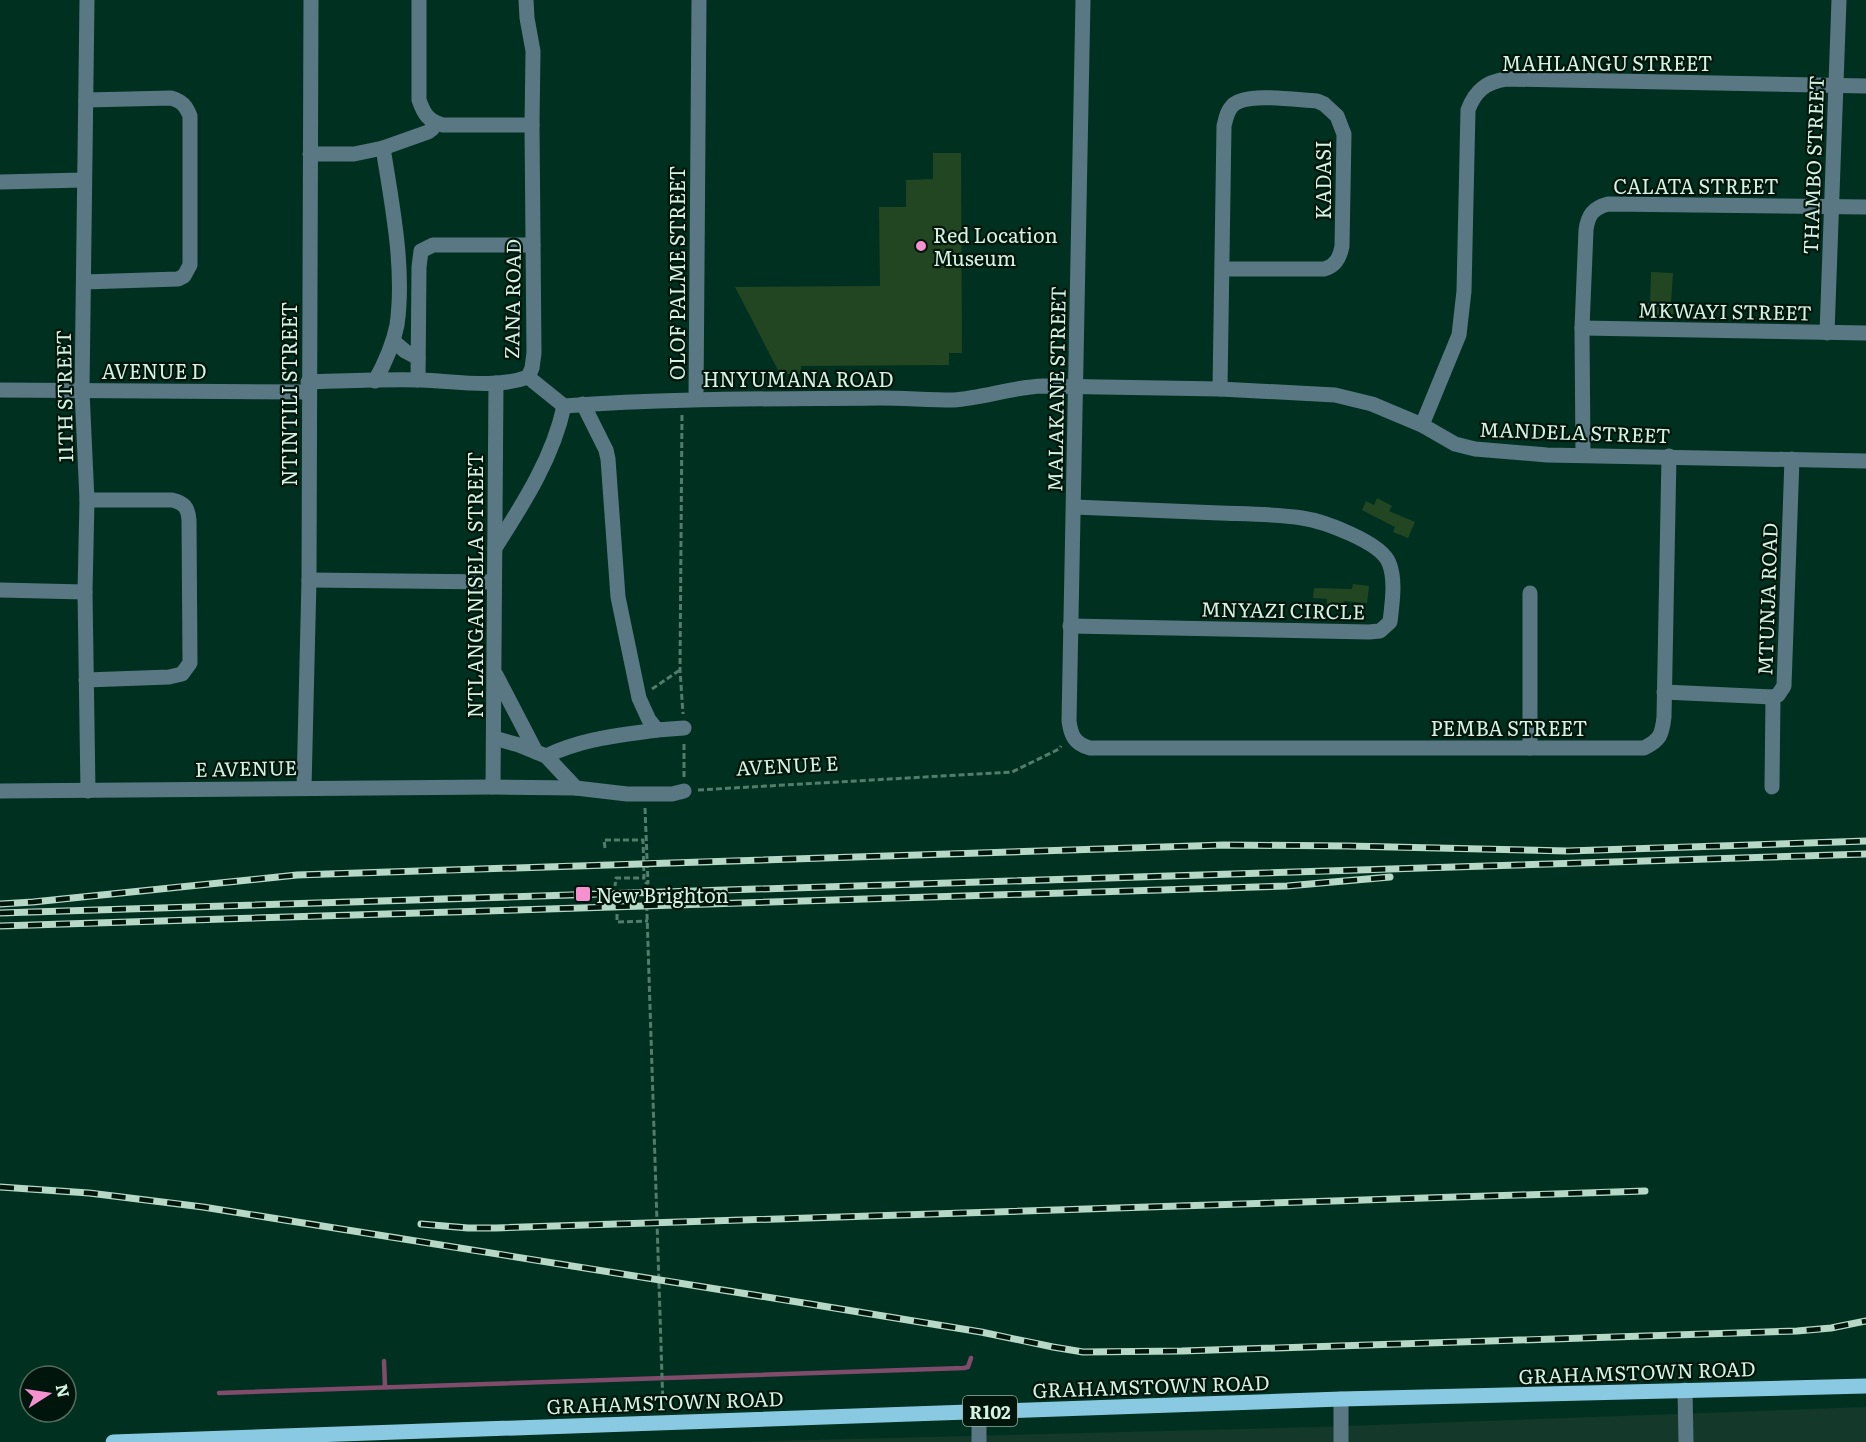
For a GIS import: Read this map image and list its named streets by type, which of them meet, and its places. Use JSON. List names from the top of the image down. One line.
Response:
{"streets":{"main road":["GRAHAMSTOWN ROAD","R102"],"street":["MAHLANGU STREET","THAMBO STREET","KADASI","CALATA STREET","OLOF PALME STREET","ZANA ROAD","MKWAYI STREET","AVENUE D","HNYUMANA ROAD","MALAKANE STREET","NTINTILI STREET","11TH STREET","MANDELA STREET","NTLANGANISELA STREET","MTUNJA ROAD","MNYAZI CIRCLE","PEMBA STREET","E AVENUE"],"path":["AVENUE E"]},"crossings":[["MAHLANGU STREET","THAMBO STREET"],["MAHLANGU STREET","MANDELA STREET"],["THAMBO STREET","CALATA STREET"],["THAMBO STREET","MKWAYI STREET"],["KADASI","MANDELA STREET"],["CALATA STREET","MKWAYI STREET"],["CALATA STREET","MANDELA STREET"],["OLOF PALME STREET","HNYUMANA ROAD"],["OLOF PALME STREET","AVENUE E"],["ZANA ROAD","AVENUE D"],["ZANA ROAD","NTINTILI STREET"],["ZANA ROAD","NTLANGANISELA STREET"],["AVENUE D","NTINTILI STREET"],["AVENUE D","11TH STREET"],["HNYUMANA ROAD","MALAKANE STREET"],["HNYUMANA ROAD","MANDELA STREET"],["MALAKANE STREET","MANDELA STREET"],["MALAKANE STREET","MNYAZI CIRCLE"],["MALAKANE STREET","PEMBA STREET"],["MALAKANE STREET","AVENUE E"],["NTINTILI STREET","E AVENUE"],["11TH STREET","E AVENUE"],["MANDELA STREET","MTUNJA ROAD"],["MANDELA STREET","PEMBA STREET"],["NTLANGANISELA STREET","E AVENUE"],["MTUNJA ROAD","PEMBA STREET"],["PEMBA STREET","AVENUE E"]],"places":{"other":["Red Location Museum"],"transit":["New Brighton"]},"north":"right"}
